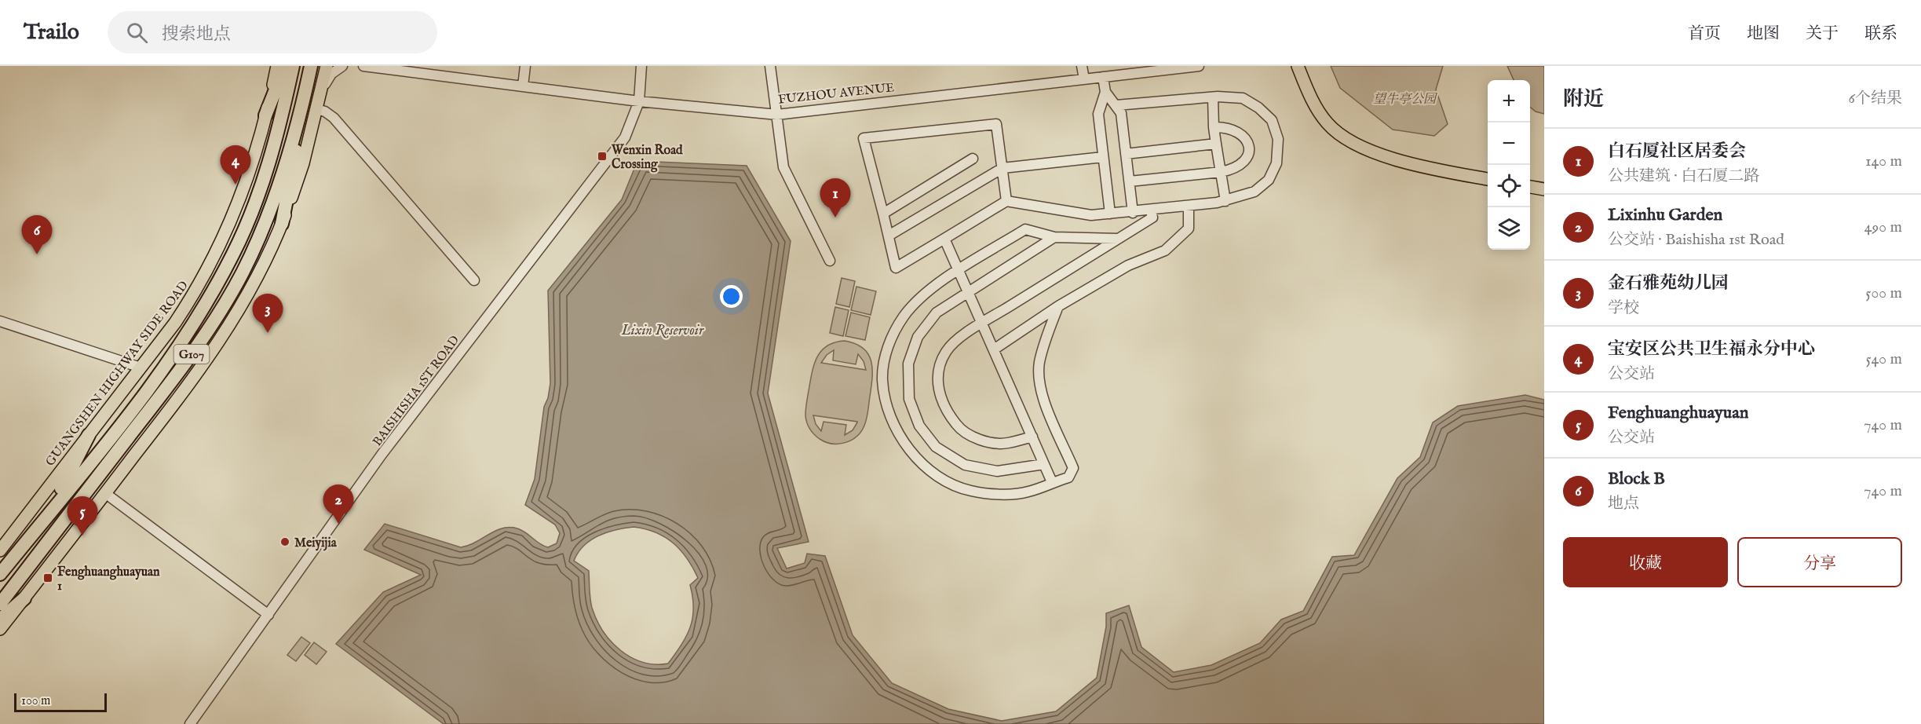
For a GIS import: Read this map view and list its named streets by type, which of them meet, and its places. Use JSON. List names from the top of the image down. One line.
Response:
{"streets":{"highway":["G107"],"main road":["GUANGSHEN HIGHWAY SIDE ROAD"],"street":["FUZHOU AVENUE","BAISHISHA 1ST ROAD"]},"crossings":[["FUZHOU AVENUE","BAISHISHA 1ST ROAD"]],"water":["Lixin Reservoir"],"parks":["望牛亭公园"],"places":{"transit":["Wenxin Road Crossing","Fenghuanghuayuan 1"],"other":["Meiyijia"]},"scale_bar":"100 m","page":{"header":"Trailo","search":"搜索地点","nav":["首页","地图","关于","联系"],"heading":["附近","6个结果"],"map_buttons":["+","−"],"list":[{"mark":"1","name":"白石厦社区居委会","note":"公共建筑 · 白石厦二路","value":"140 m"},{"mark":"2","name":"Lixinhu Garden","note":"公交站 · Baishisha 1st Road","value":"490 m"},{"mark":"3","name":"金石雅苑幼儿园","note":"学校","value":"500 m"},{"mark":"4","name":"宝安区公共卫生福永分中心","note":"公交站","value":"540 m"},{"mark":"5","name":"Fenghuanghuayuan","note":"公交站","value":"740 m"},{"mark":"6","name":"Block B","note":"地点","value":"740 m"}],"pins":["4","1","6","3","2","5"],"buttons":["收藏","分享"],"scale":"100 m"}}
